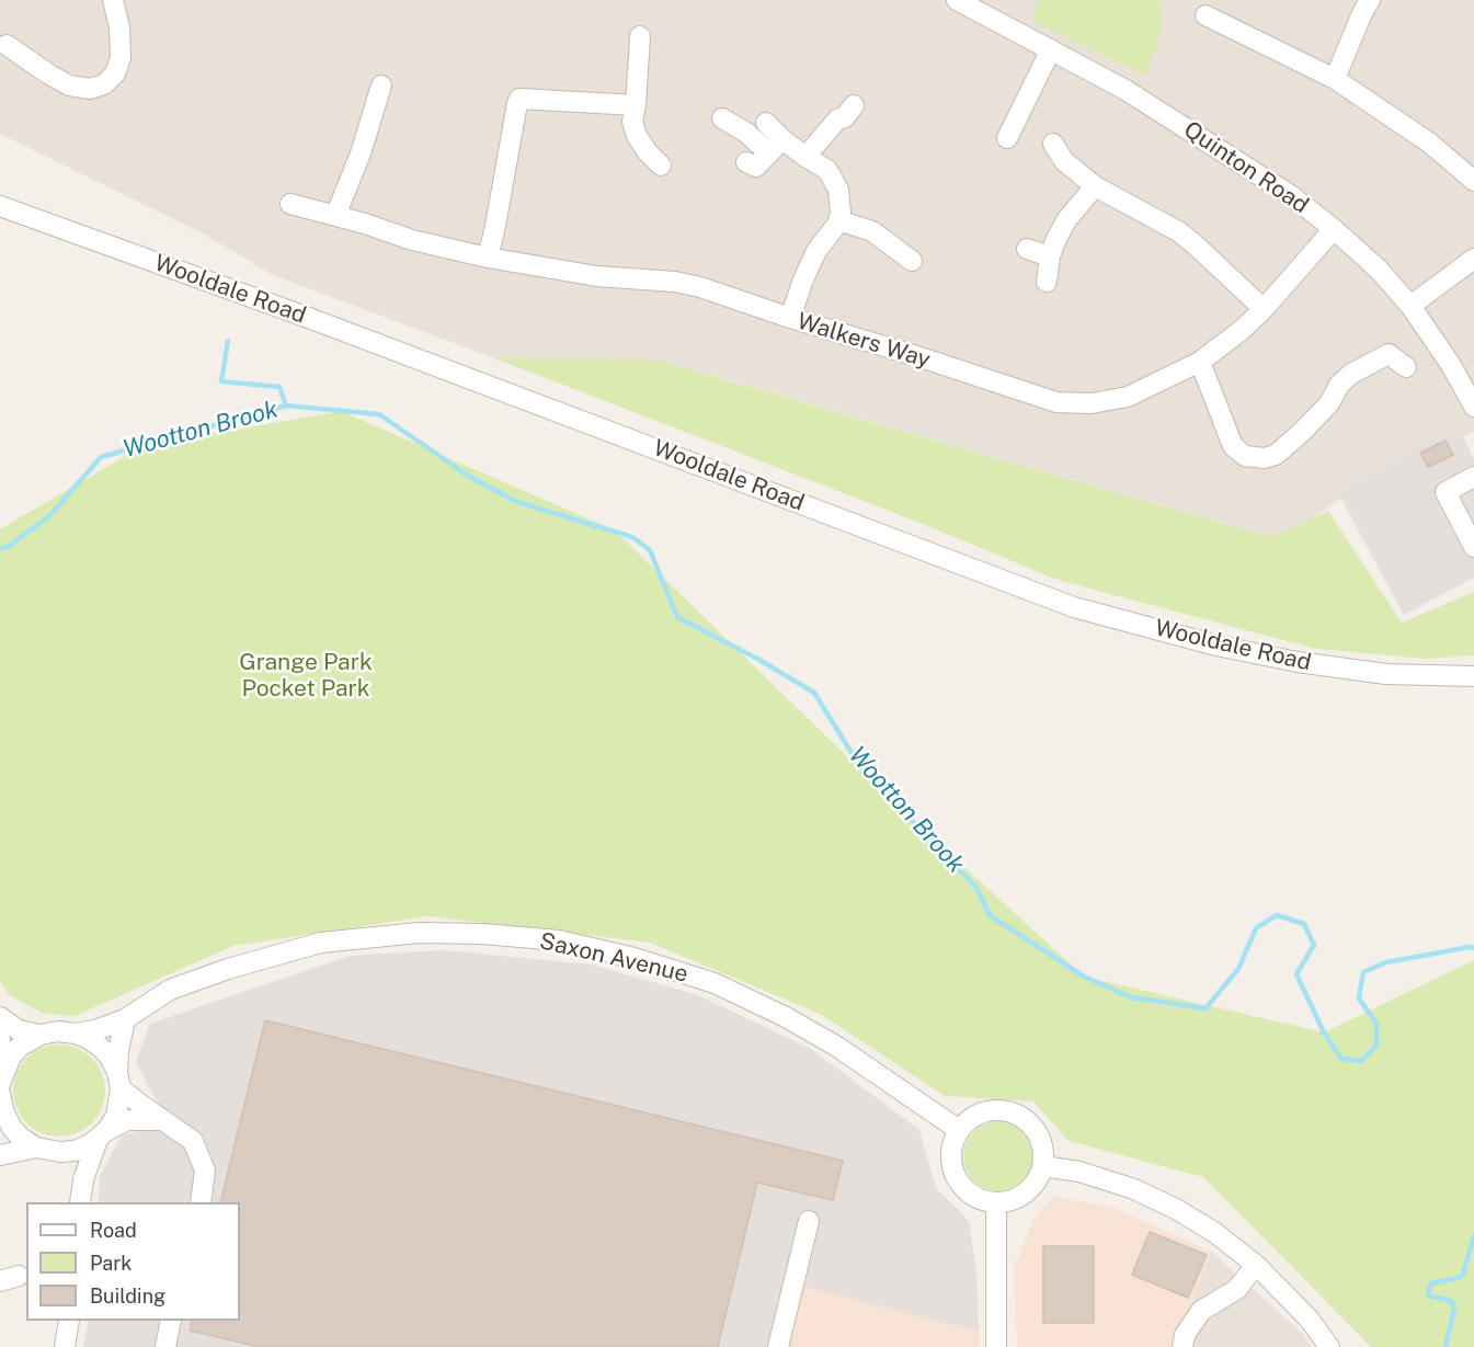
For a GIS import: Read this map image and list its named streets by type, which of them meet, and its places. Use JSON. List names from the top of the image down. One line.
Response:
{"streets":{"street":["Quinton Road","Wooldale Road","Walkers Way","Saxon Avenue"]},"crossings":[["Quinton Road","Walkers Way"]],"water":["Wootton Brook"],"parks":["Grange Park Pocket Park"],"legend":["Road","Park","Building"]}
